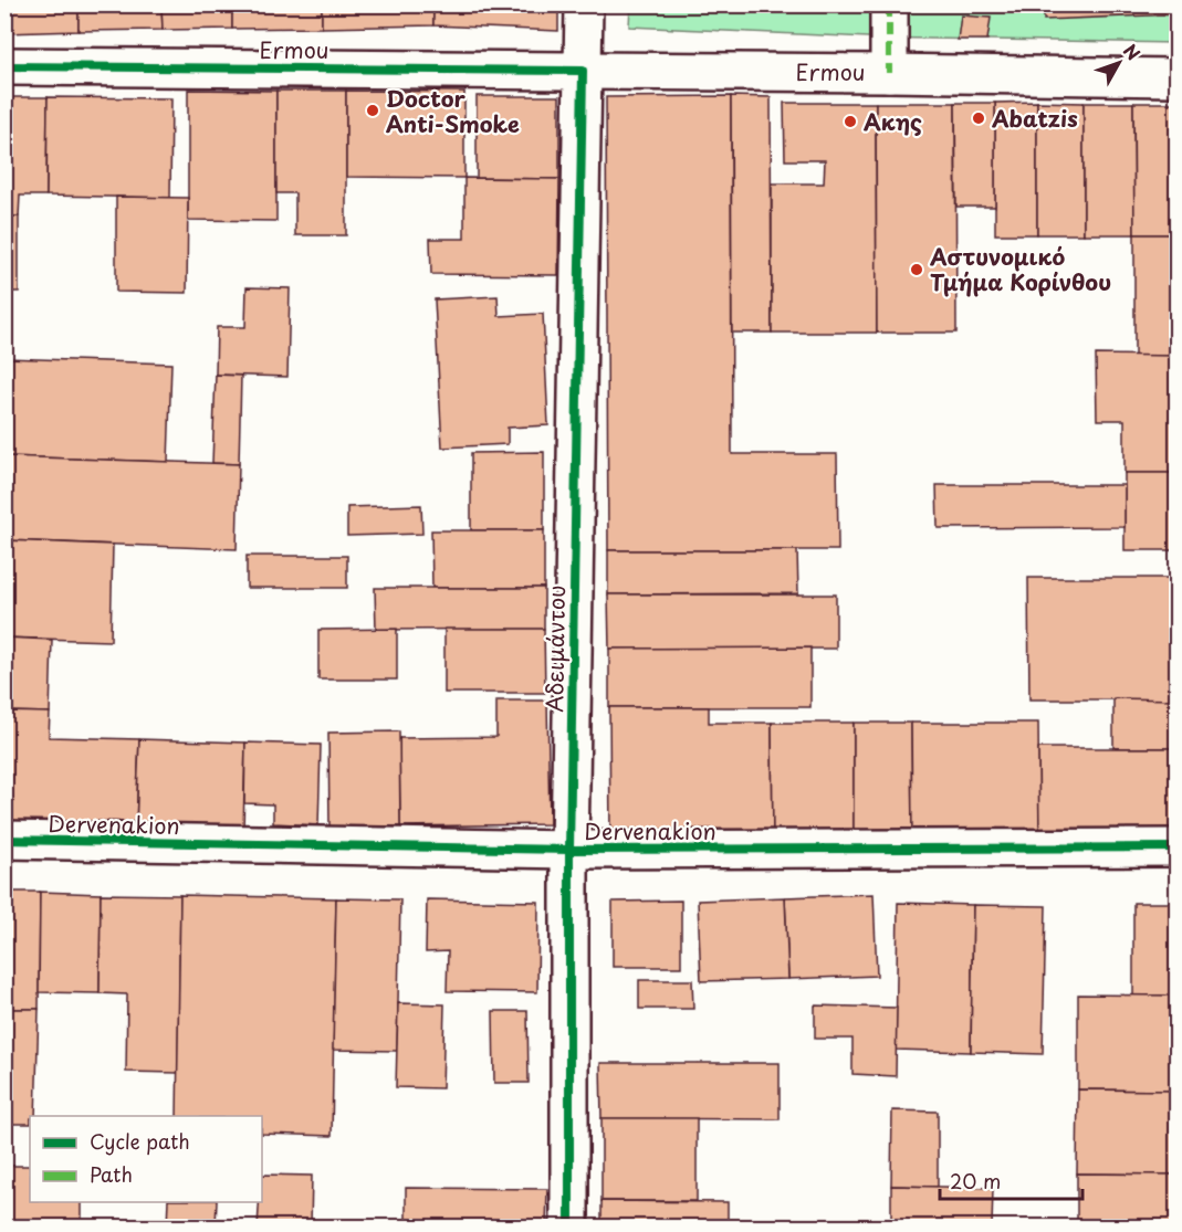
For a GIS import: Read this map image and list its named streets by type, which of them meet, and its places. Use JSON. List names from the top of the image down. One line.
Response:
{"streets":{"street":["Ermou","Αδειμάντου","Dervenakion"]},"crossings":[["Ermou","Αδειμάντου"],["Αδειμάντου","Dervenakion"]],"places":["Doctor Anti-Smoke","Abatzis","Ακης","Αστυνομικό Τμήμα Κορίνθου"],"legend":["Cycle path","Path"],"scale_bar":"20 m","north":"top right"}
